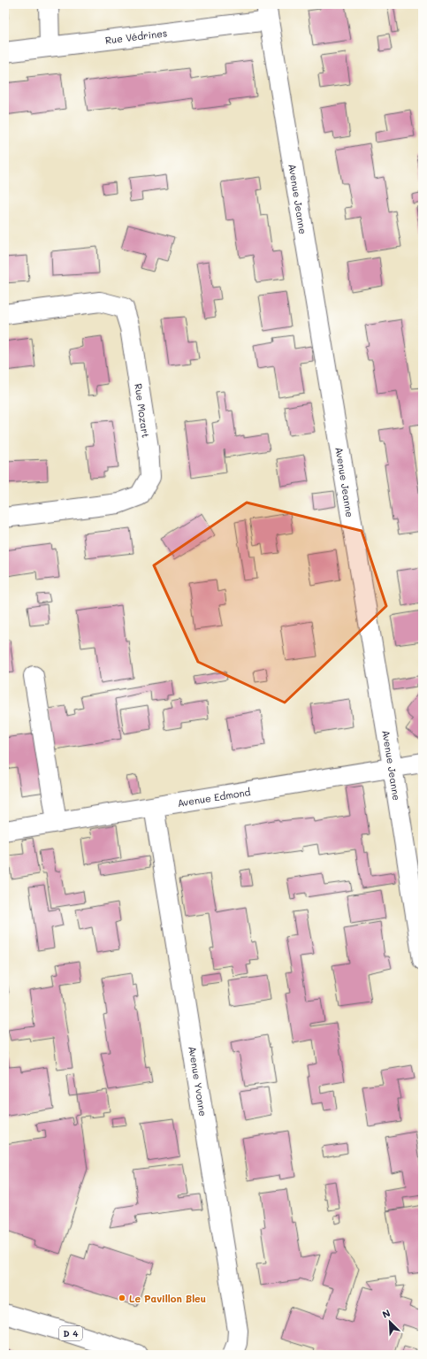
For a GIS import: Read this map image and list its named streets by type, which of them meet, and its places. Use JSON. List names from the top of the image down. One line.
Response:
{"streets":{"street":["Rue Védrines","Avenue Jeanne","Rue Mozart","Avenue Edmond","Avenue Yvonne","D 4"]},"crossings":[["Rue Védrines","Avenue Jeanne"],["Avenue Jeanne","Avenue Edmond"],["Avenue Edmond","Avenue Yvonne"]],"places":["Le Pavillon Bleu"],"north":"top left"}
